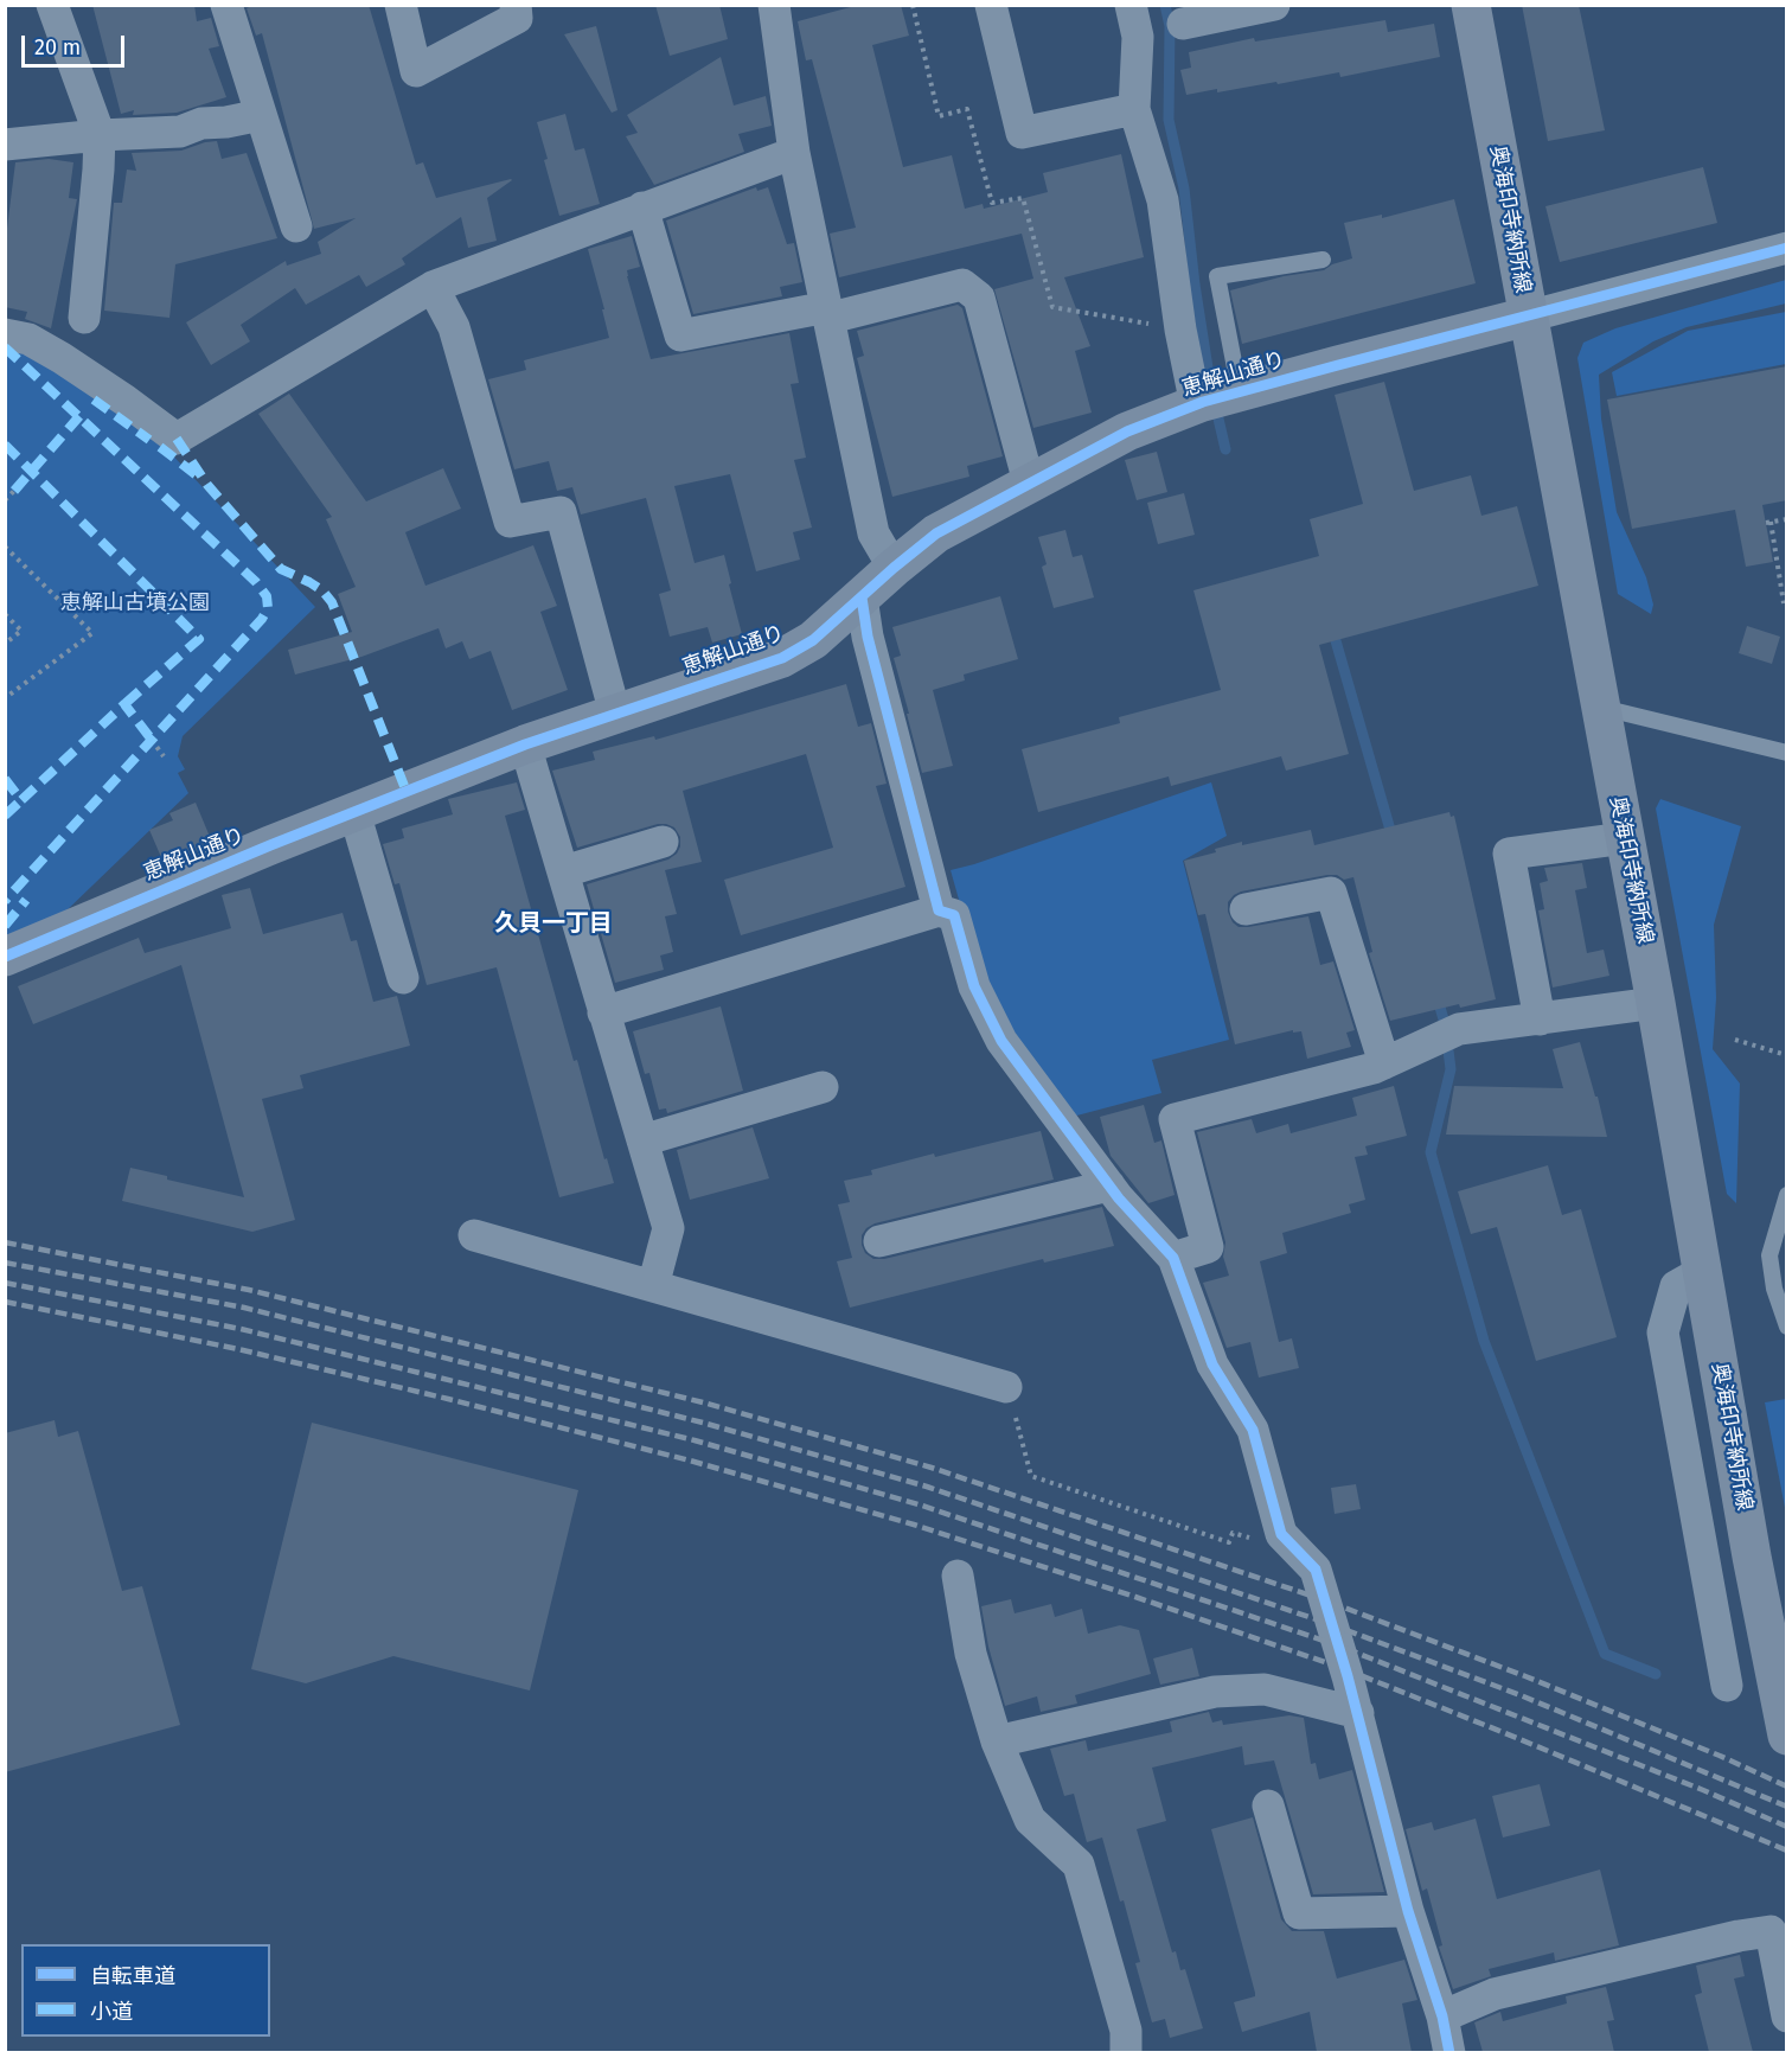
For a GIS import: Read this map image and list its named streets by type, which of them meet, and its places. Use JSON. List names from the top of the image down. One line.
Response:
{"streets":{"main road":["奥海印寺納所線","恵解山通り"]},"crossings":[["奥海印寺納所線","恵解山通り"]],"districts":["久貝一丁目"],"parks":["恵解山古墳公園"],"legend":["自転車道","小道"],"scale_bar":"20 m"}
